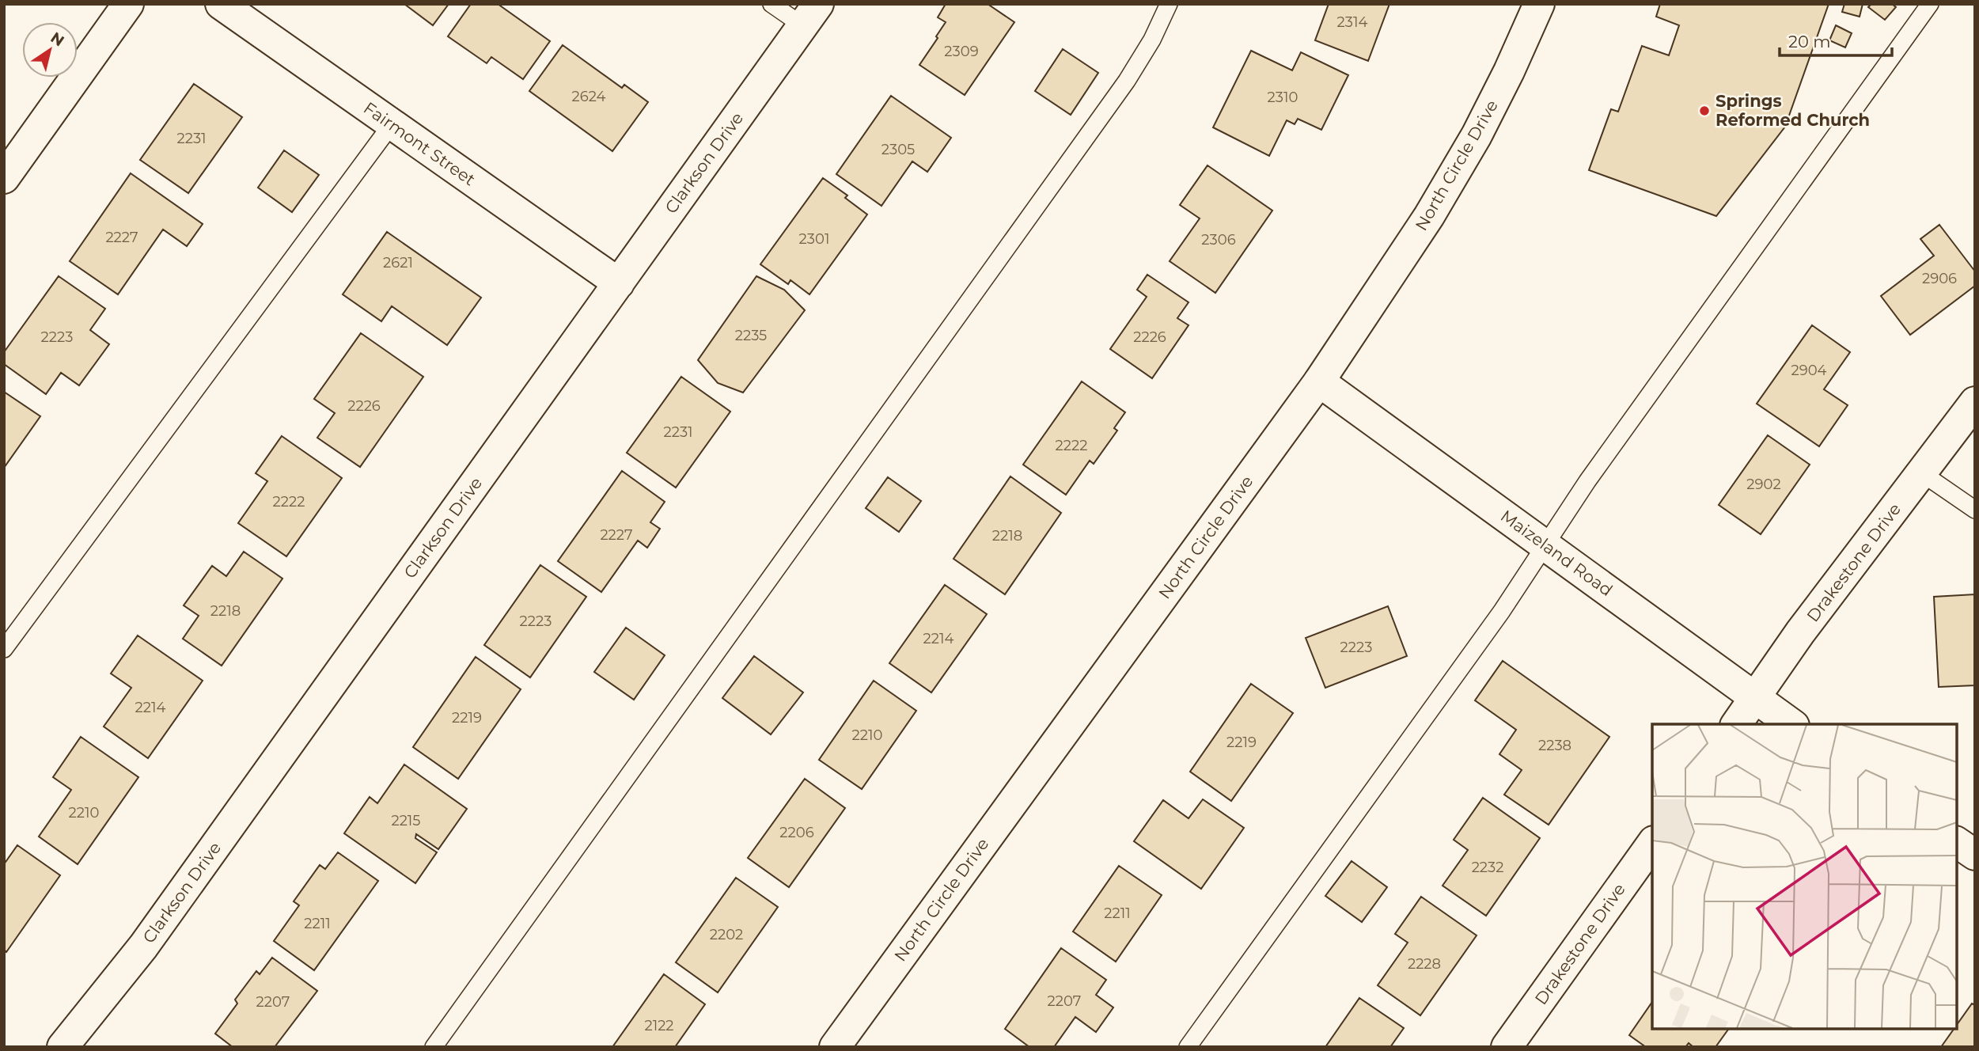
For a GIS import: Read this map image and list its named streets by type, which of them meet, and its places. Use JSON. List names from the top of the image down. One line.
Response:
{"streets":{"street":["Fairmont Street","Clarkson Drive","North Circle Drive","Maizeland Road","Drakestone Drive"]},"crossings":[["Fairmont Street","Clarkson Drive"],["North Circle Drive","Maizeland Road"],["Maizeland Road","Drakestone Drive"]],"places":["Springs Reformed Church"],"house_numbers":["2314","2309","2624","2310","2231","2305","2227","2301","2306","2621","2906","2235","2223","2226","2904","2226","2231","2222","2902","2222","2227","2218","2218","2223","2214","2223","2214","2219","2210","2219","2238","2210","2215","2206","2232","2211","2211","2202","2228","2207","2207","2122"],"scale_bar":"20 m","north":"top right"}
